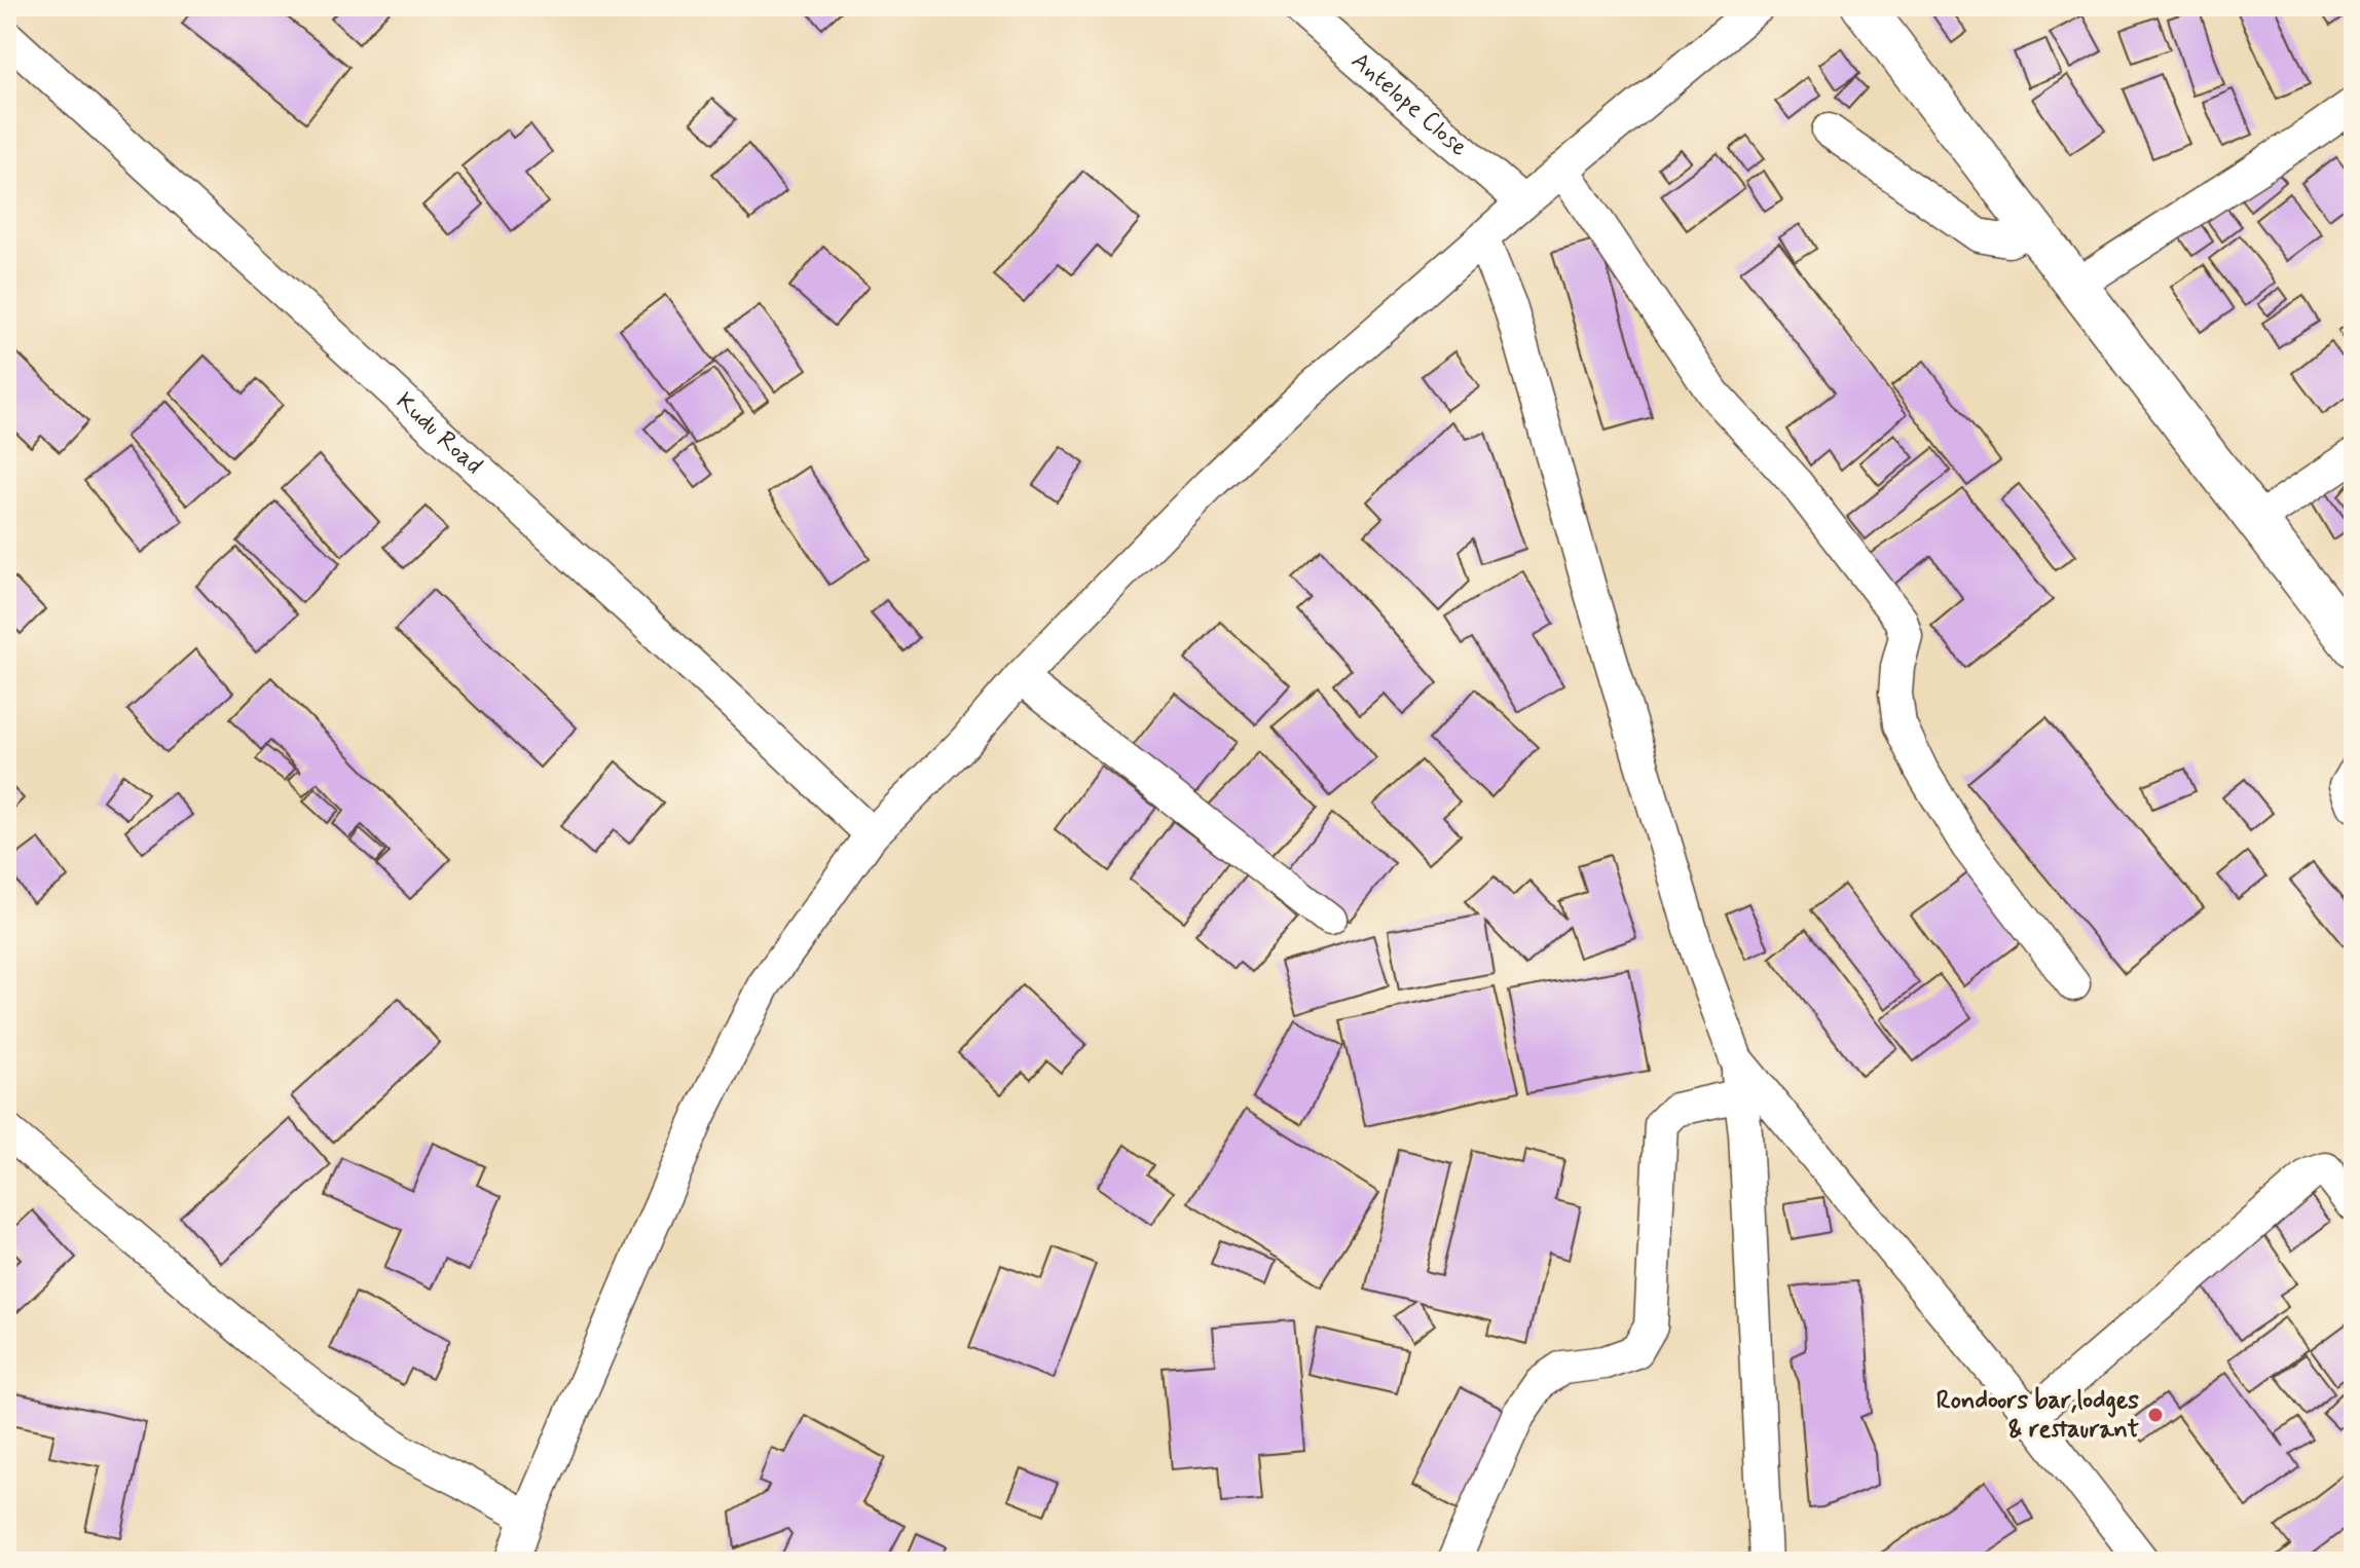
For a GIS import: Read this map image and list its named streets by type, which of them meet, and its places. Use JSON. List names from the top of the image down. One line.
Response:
{"streets":{"street":["Antelope Close","Kudu Road"]},"places":["Rondoors bar,lodges & restaurant"]}
